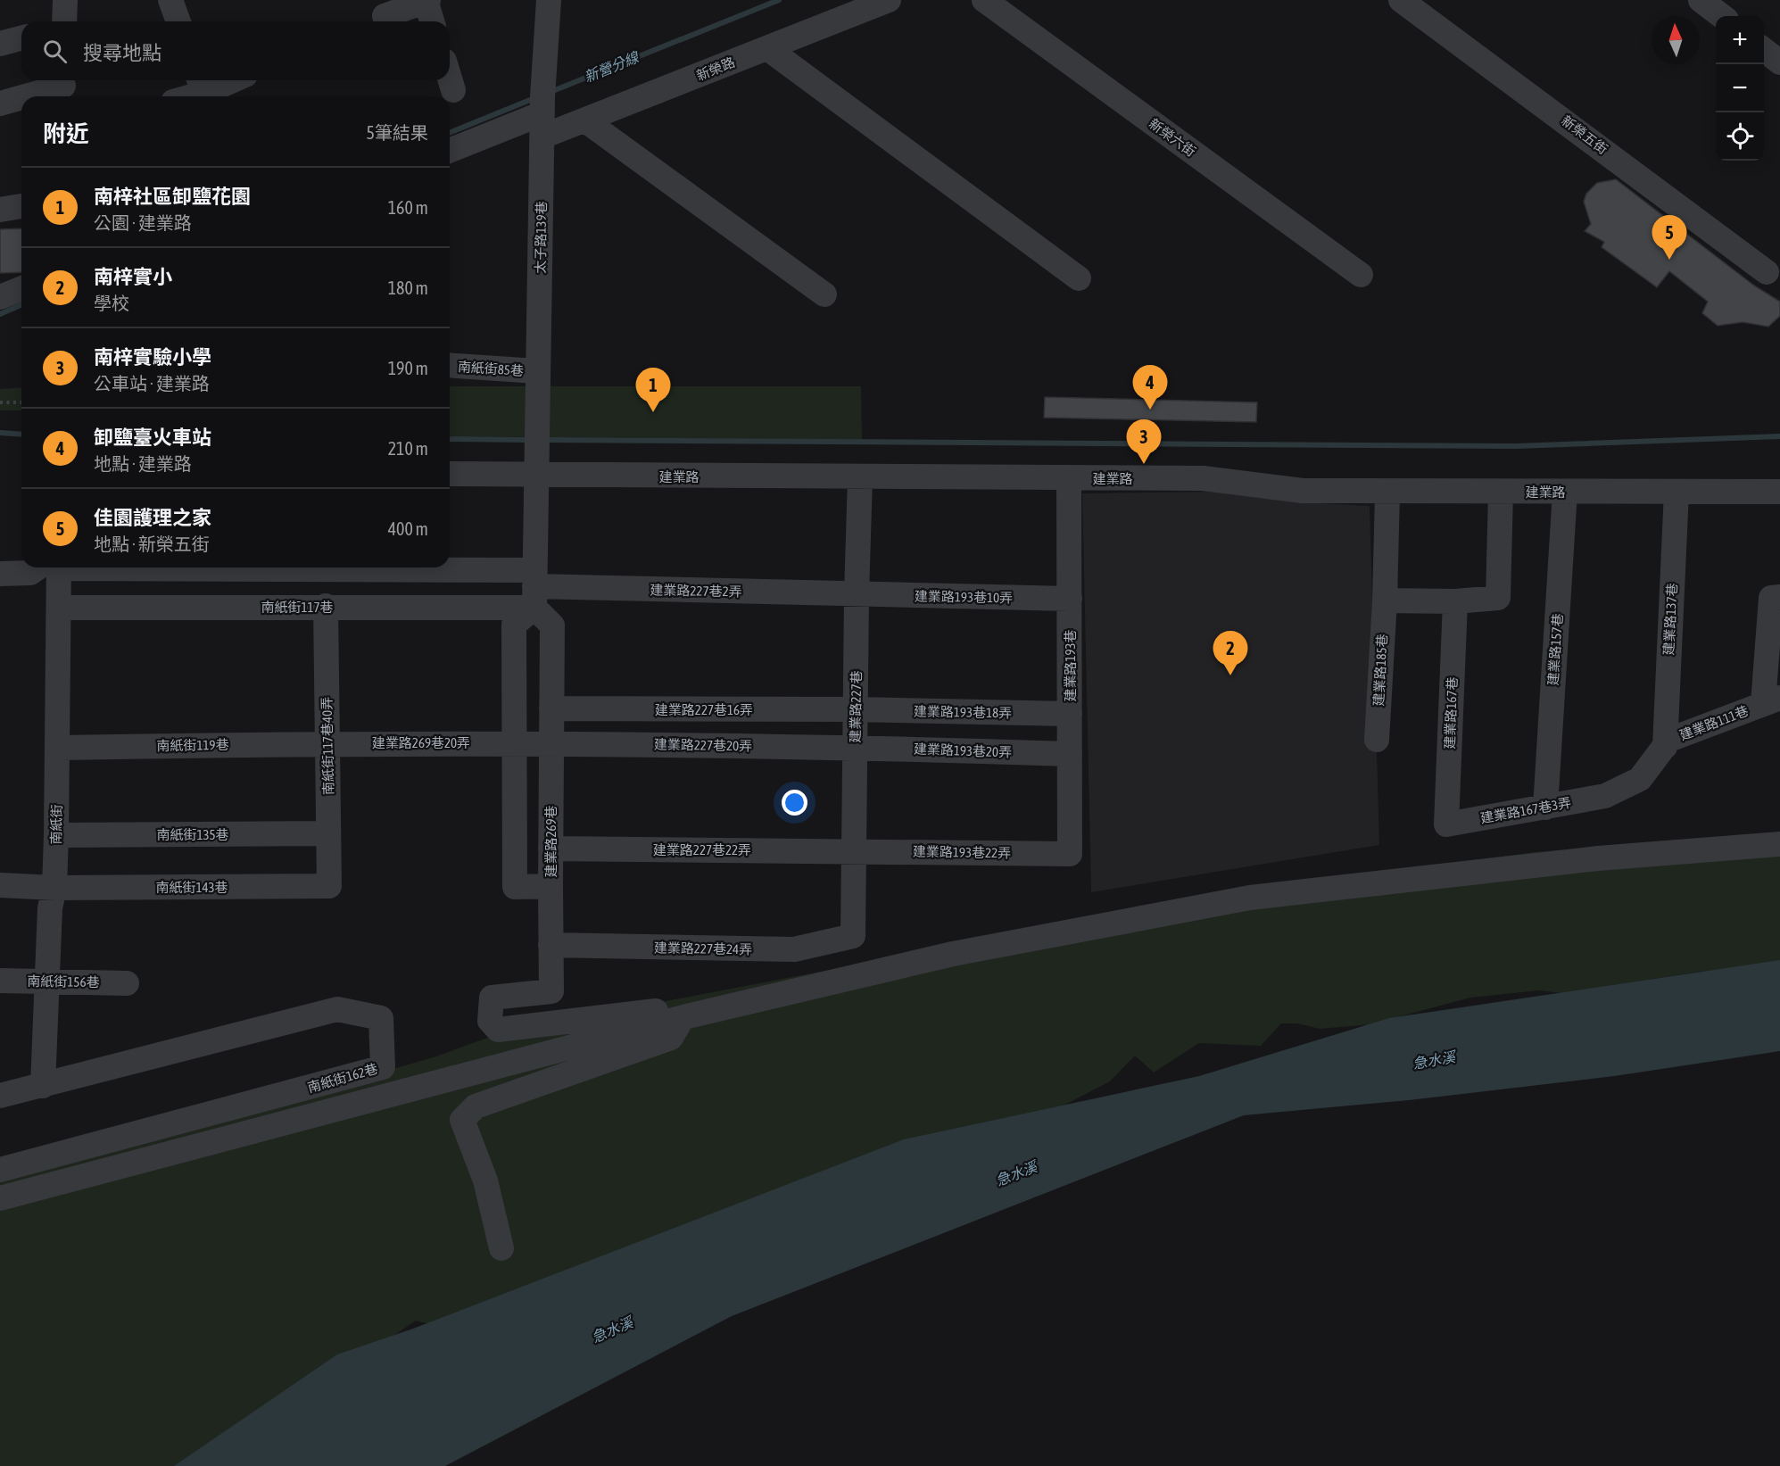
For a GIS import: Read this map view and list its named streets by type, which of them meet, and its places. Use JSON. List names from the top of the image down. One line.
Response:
{"streets":{"street":["新榮路","新榮五街","新榮六街","太子路139巷","南紙街85巷","建業路","建業路227巷2弄","建業路193巷10弄","南紙街117巷","建業路137巷","建業路157巷","建業路193巷","建業路185巷","建業路227巷","建業路227巷16弄","建業路193巷18弄","建業路167巷","建業路111巷","建業路269巷20弄","南紙街119巷","建業路227巷20弄","南紙街117巷40弄","建業路193巷20弄","建業路167巷3弄","南紙街","南紙街135巷","建業路269巷","建業路227巷22弄","建業路193巷22弄","南紙街143巷","建業路227巷24弄","南紙街156巷","南紙街162巷"]},"crossings":[["新榮路","太子路139巷"],["太子路139巷","南紙街85巷"],["太子路139巷","建業路"],["建業路","建業路137巷"],["建業路","建業路157巷"],["建業路","建業路193巷"],["建業路","建業路227巷"],["建業路227巷2弄","建業路193巷10弄"],["建業路227巷2弄","南紙街117巷"],["建業路227巷2弄","建業路227巷"],["建業路227巷2弄","建業路269巷"],["建業路193巷10弄","建業路193巷"],["建業路193巷10弄","建業路227巷"],["南紙街117巷","南紙街117巷40弄"],["南紙街117巷","南紙街"],["南紙街117巷","建業路269巷"],["建業路137巷","建業路111巷"],["建業路157巷","建業路167巷3弄"],["建業路193巷","建業路193巷18弄"],["建業路193巷","建業路193巷20弄"],["建業路193巷","建業路193巷22弄"],["建業路227巷","建業路227巷16弄"],["建業路227巷","建業路193巷18弄"],["建業路227巷","建業路227巷20弄"],["建業路227巷","建業路193巷20弄"],["建業路227巷","建業路227巷22弄"],["建業路227巷","建業路193巷22弄"],["建業路227巷","建業路227巷24弄"],["建業路227巷16弄","建業路193巷18弄"],["建業路227巷16弄","建業路269巷"],["建業路167巷","建業路167巷3弄"],["建業路111巷","建業路167巷3弄"],["建業路269巷20弄","南紙街119巷"],["建業路269巷20弄","建業路227巷20弄"],["建業路269巷20弄","南紙街117巷40弄"],["建業路269巷20弄","建業路269巷"],["南紙街119巷","南紙街117巷40弄"],["南紙街119巷","南紙街"],["建業路227巷20弄","建業路193巷20弄"],["建業路227巷20弄","建業路269巷"],["南紙街117巷40弄","南紙街135巷"],["南紙街117巷40弄","南紙街143巷"],["南紙街","南紙街135巷"],["南紙街","南紙街143巷"],["南紙街","南紙街156巷"],["南紙街","南紙街162巷"],["建業路269巷","建業路227巷22弄"],["建業路227巷22弄","建業路193巷22弄"]],"water":["新營分線","急水溪"],"north":"top","page":{"map_buttons":["+","−"],"search":"搜尋地點","heading":["附近","5筆結果"],"list":[{"mark":"1","name":"南梓社區卸鹽花園","note":"公園 · 建業路","value":"160 m"},{"mark":"2","name":"南梓實小","note":"學校","value":"180 m"},{"mark":"3","name":"南梓實驗小學","note":"公車站 · 建業路","value":"190 m"},{"mark":"4","name":"卸鹽臺火車站","note":"地點 · 建業路","value":"210 m"},{"mark":"5","name":"佳園護理之家","note":"地點 · 新榮五街","value":"400 m"}],"pins":["5","4","1","3","2"]}}
